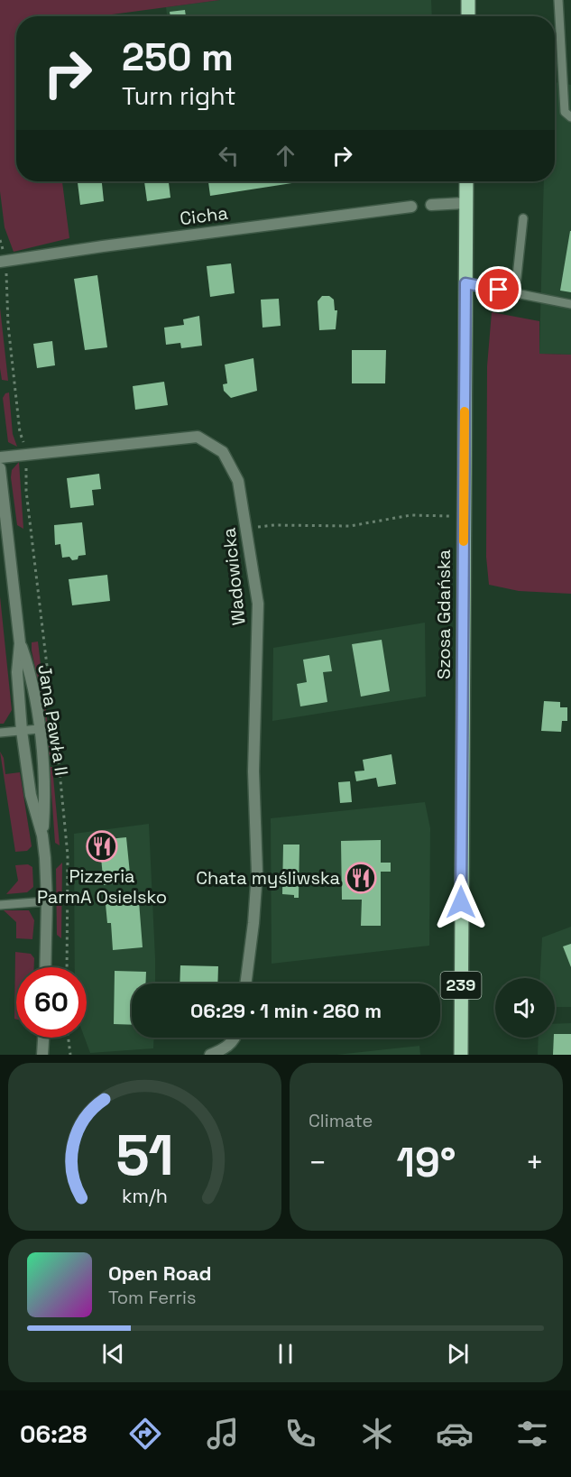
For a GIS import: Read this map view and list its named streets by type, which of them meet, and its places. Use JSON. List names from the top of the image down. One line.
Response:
{"streets":{"main road":["Szosa Gdańska","239"],"street":["Cicha","Wadowicka","Jana Pawła II"]},"places":{"restaurant":["Pizzeria ParmA Osielsko","Chata myśliwska"]},"page":{"turn":["250 m","Turn right"],"limit":"60","trip":"06:29 · 1 min · 260 m","tile":"Climate","heat":["−","19°","+"],"song":["Open Road","Tom Ferris"],"tabs":"06:28","gauge":["51","km/h"]}}
